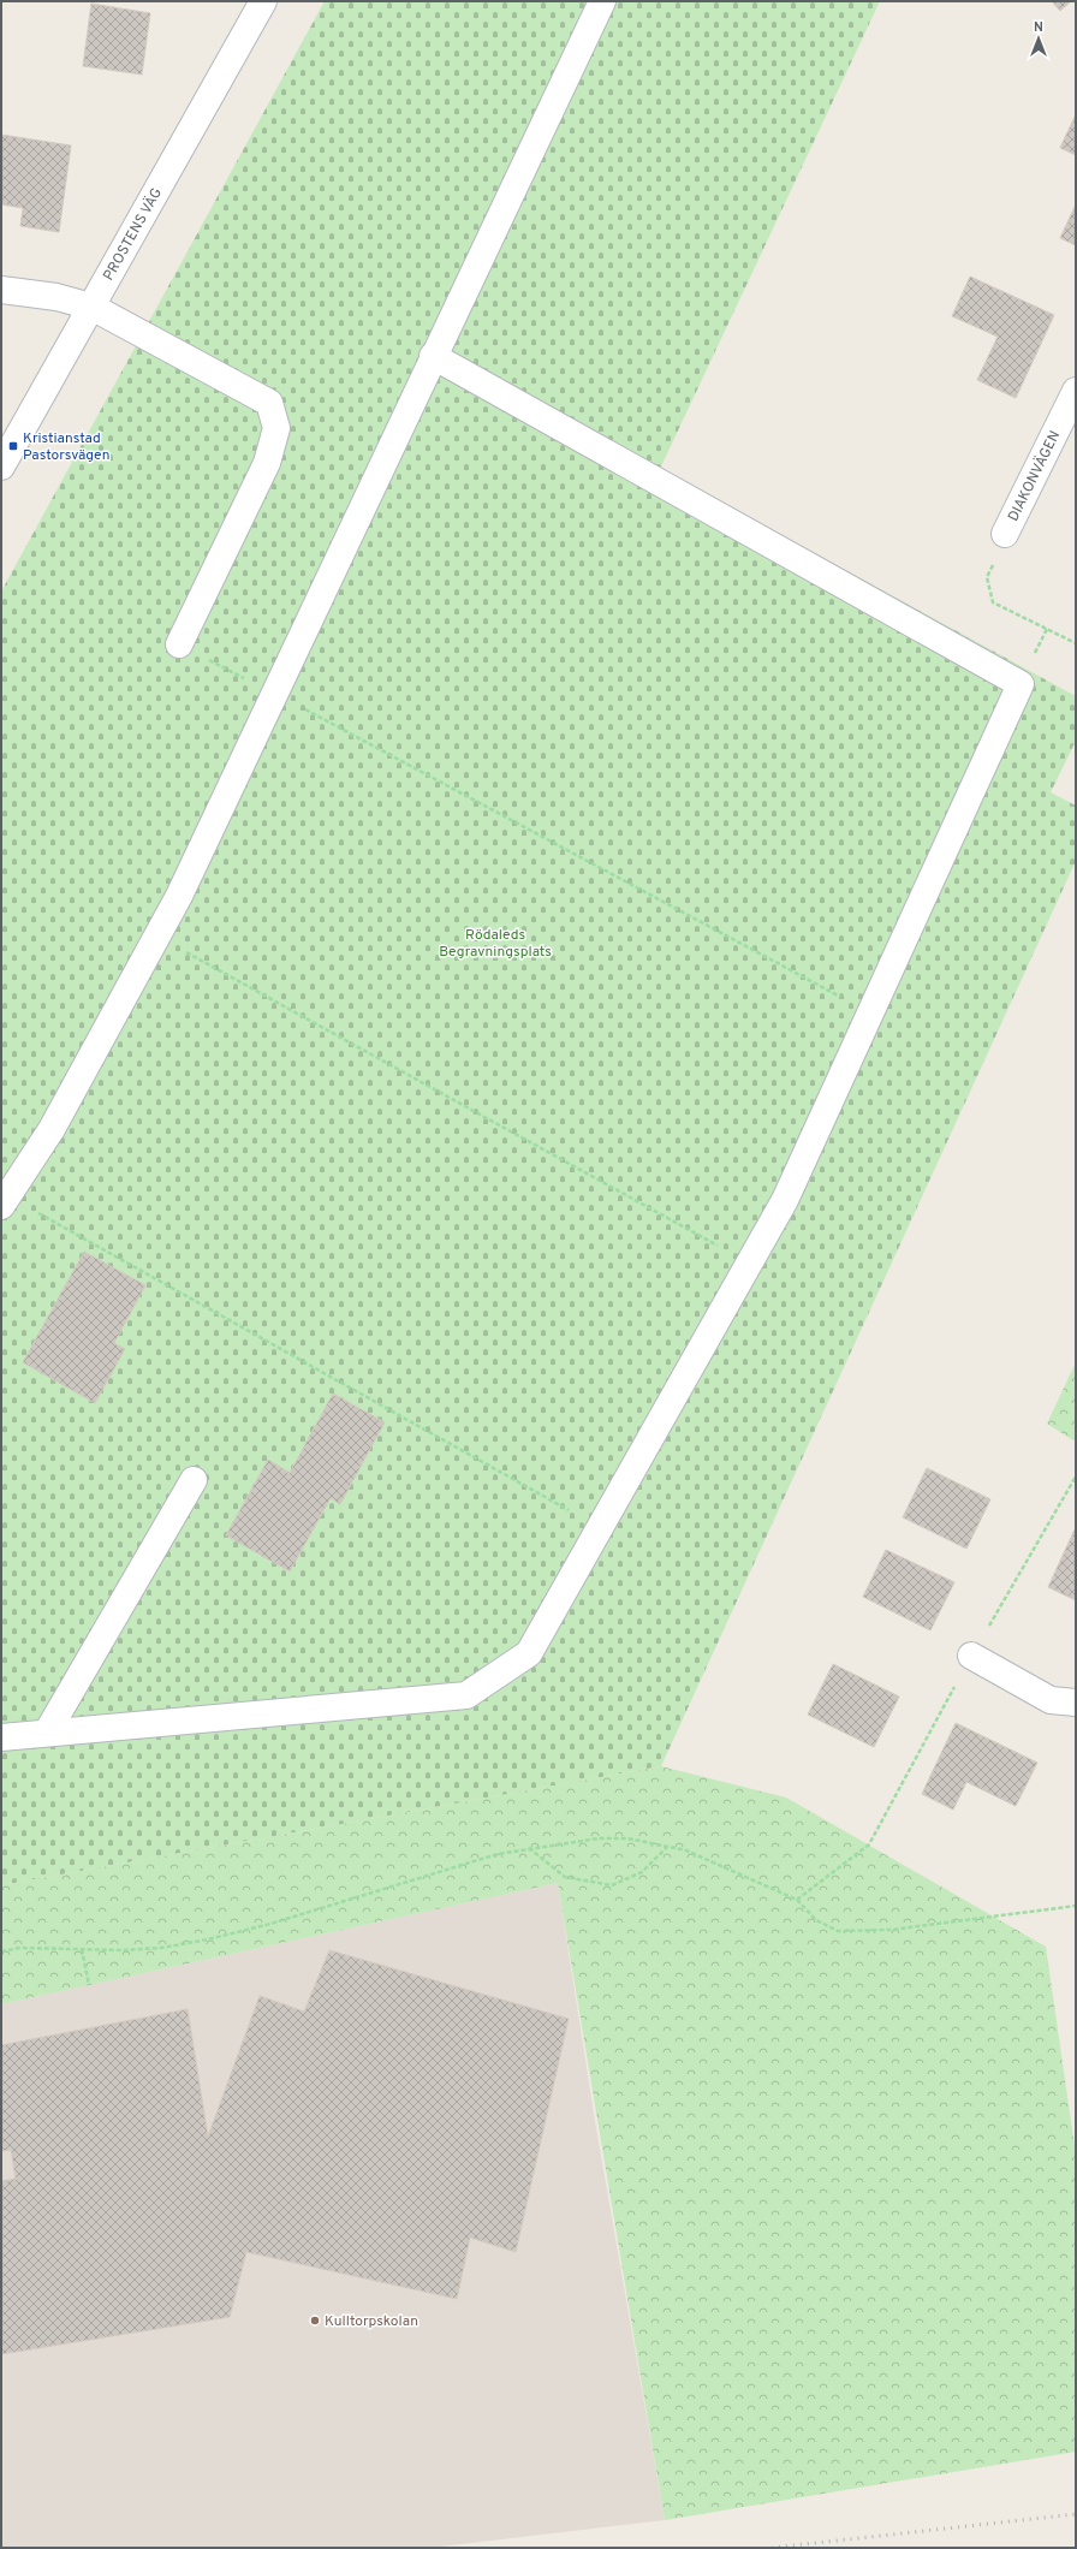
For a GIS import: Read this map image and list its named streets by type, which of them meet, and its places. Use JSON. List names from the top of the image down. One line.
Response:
{"streets":{"street":["PROSTENS VÄG","DIAKONVÄGEN"]},"parks":["Rödaleds Begravningsplats"],"places":{"transit":["Kristianstad Pastorsvägen"],"other":["Kulltorpskolan"]},"north":"top"}
